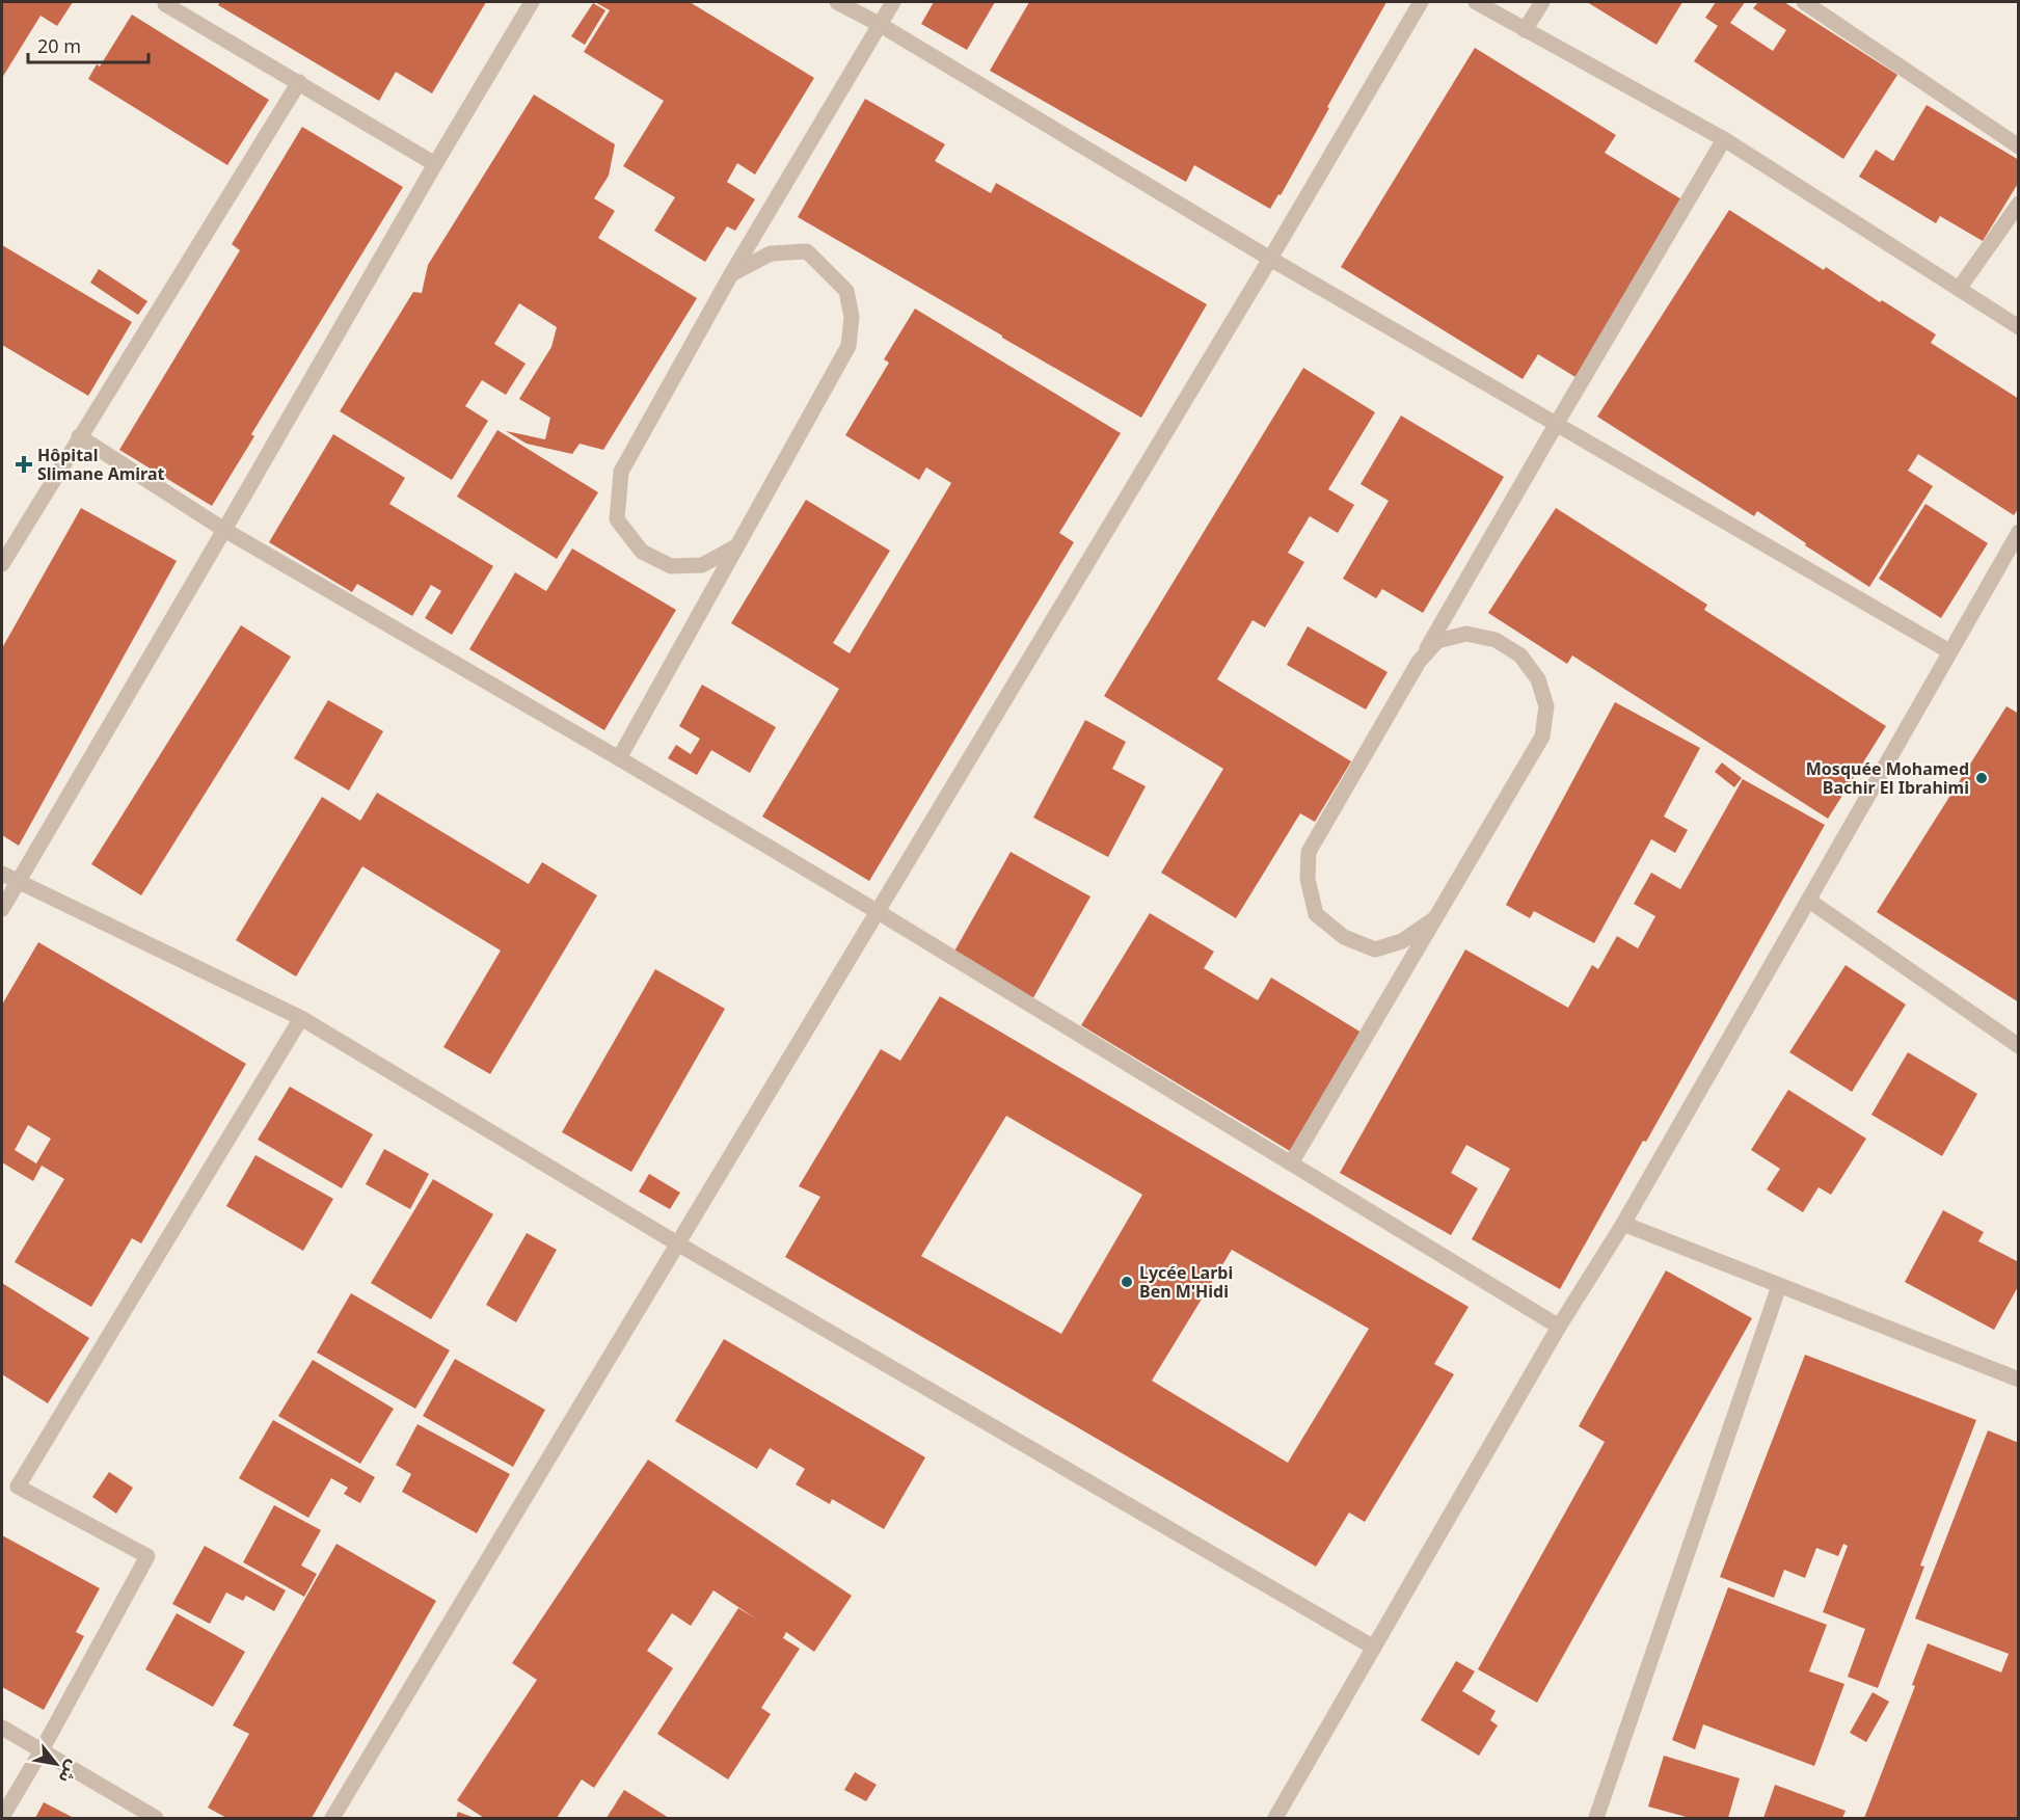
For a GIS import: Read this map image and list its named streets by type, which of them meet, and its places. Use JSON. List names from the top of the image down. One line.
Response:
{"places":{"health":["Hôpital Slimane Amirat"],"other":["Mosquée Mohamed Bachir El Ibrahimi","Lycée Larbi Ben M'Hidi"]},"scale_bar":"20 m","north":"bottom right"}
